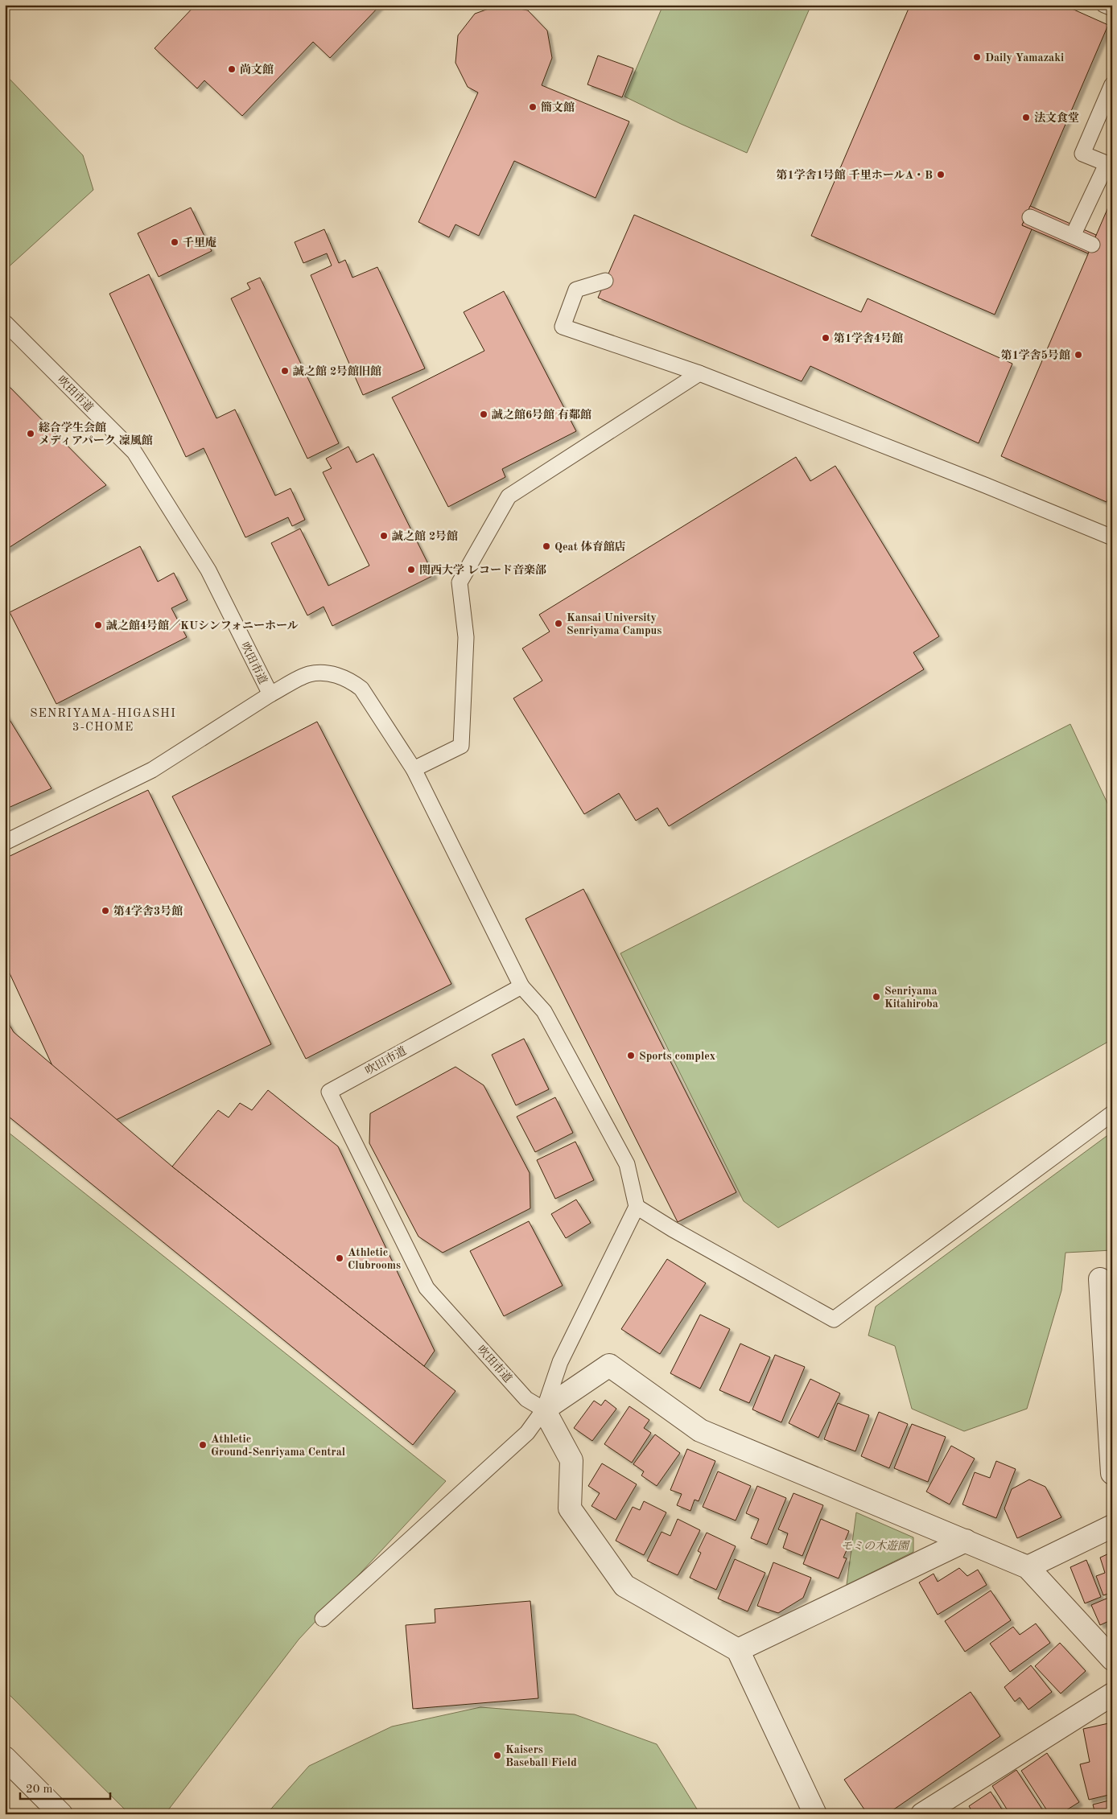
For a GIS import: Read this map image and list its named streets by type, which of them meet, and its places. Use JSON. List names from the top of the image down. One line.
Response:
{"streets":{"lane":["吹田市道"]},"districts":["SENRIYAMA-HIGASHI 3-CHOME"],"parks":["モミの木遊園"],"places":["Daily Yamazaki","尚文館","簡文館","法文食堂","第1学舎1号館 千里ホールA・B","千里庵","第1学舎4号館","第1学舎5号館","誠之館 2号館旧館","誠之館6号館 有鄰館","総合学生会館 メディアパーク 凜風館","誠之館 2号館","Qeat 体育館店","関西大学 レコード音楽部","Kansai University Senriyama Campus","誠之館4号館／KUシンフォニーホール","第4学舎3号館","Senriyama Kitahiroba","Sports complex","Athletic Clubrooms","Athletic Ground-Senriyama Central","Kaisers Baseball Field"],"scale_bar":"20 m"}
